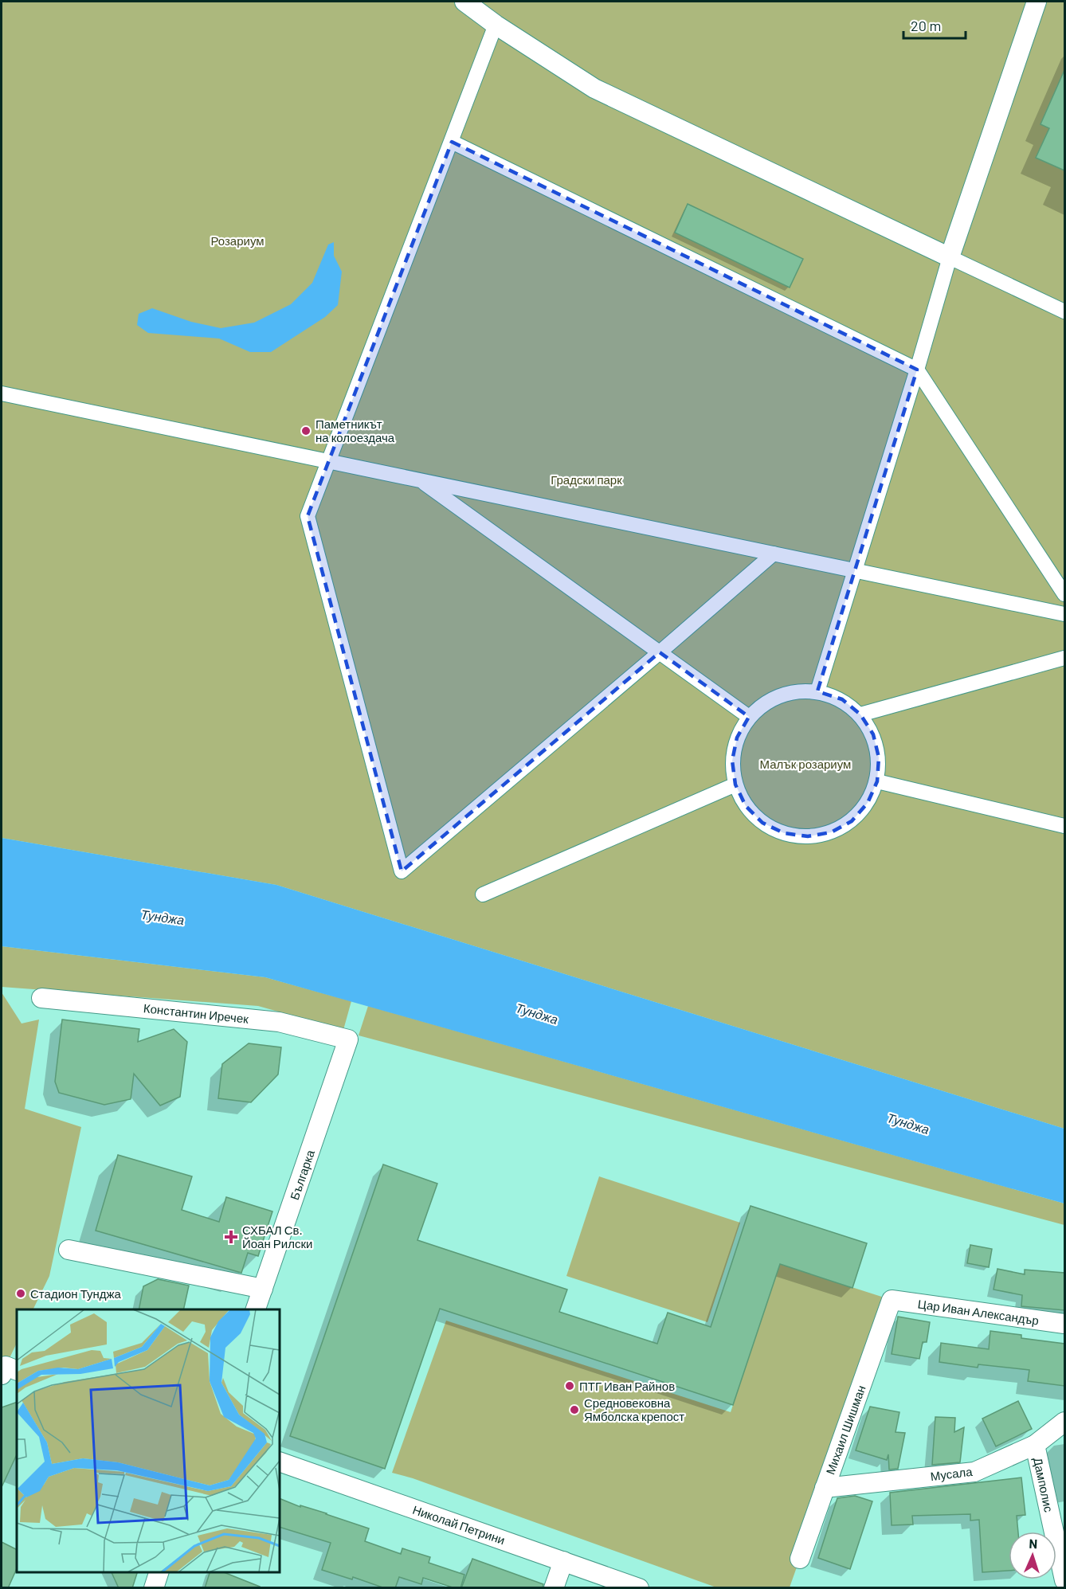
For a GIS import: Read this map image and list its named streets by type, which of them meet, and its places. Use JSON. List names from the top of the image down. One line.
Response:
{"streets":{"street":["Константин Иречек","Българка","Цар Иван Александър","Михаил Шишман","Мусала","Дамполис","Николай Петрини"]},"crossings":[["Константин Иречек","Българка"],["Цар Иван Александър","Михаил Шишман"],["Михаил Шишман","Мусала"],["Мусала","Дамполис"]],"water":["Тунджа"],"parks":["Розариум","Градски парк","Малък розариум"],"places":{"other":["Паметникът на колоездача","Стадион Тунджа","ПТГ Иван Райнов","Средновековна Ямболска крепост"],"health":["СХБАЛ Св. Йоан Рилски"]},"scale_bar":"20 m","north":"top"}
